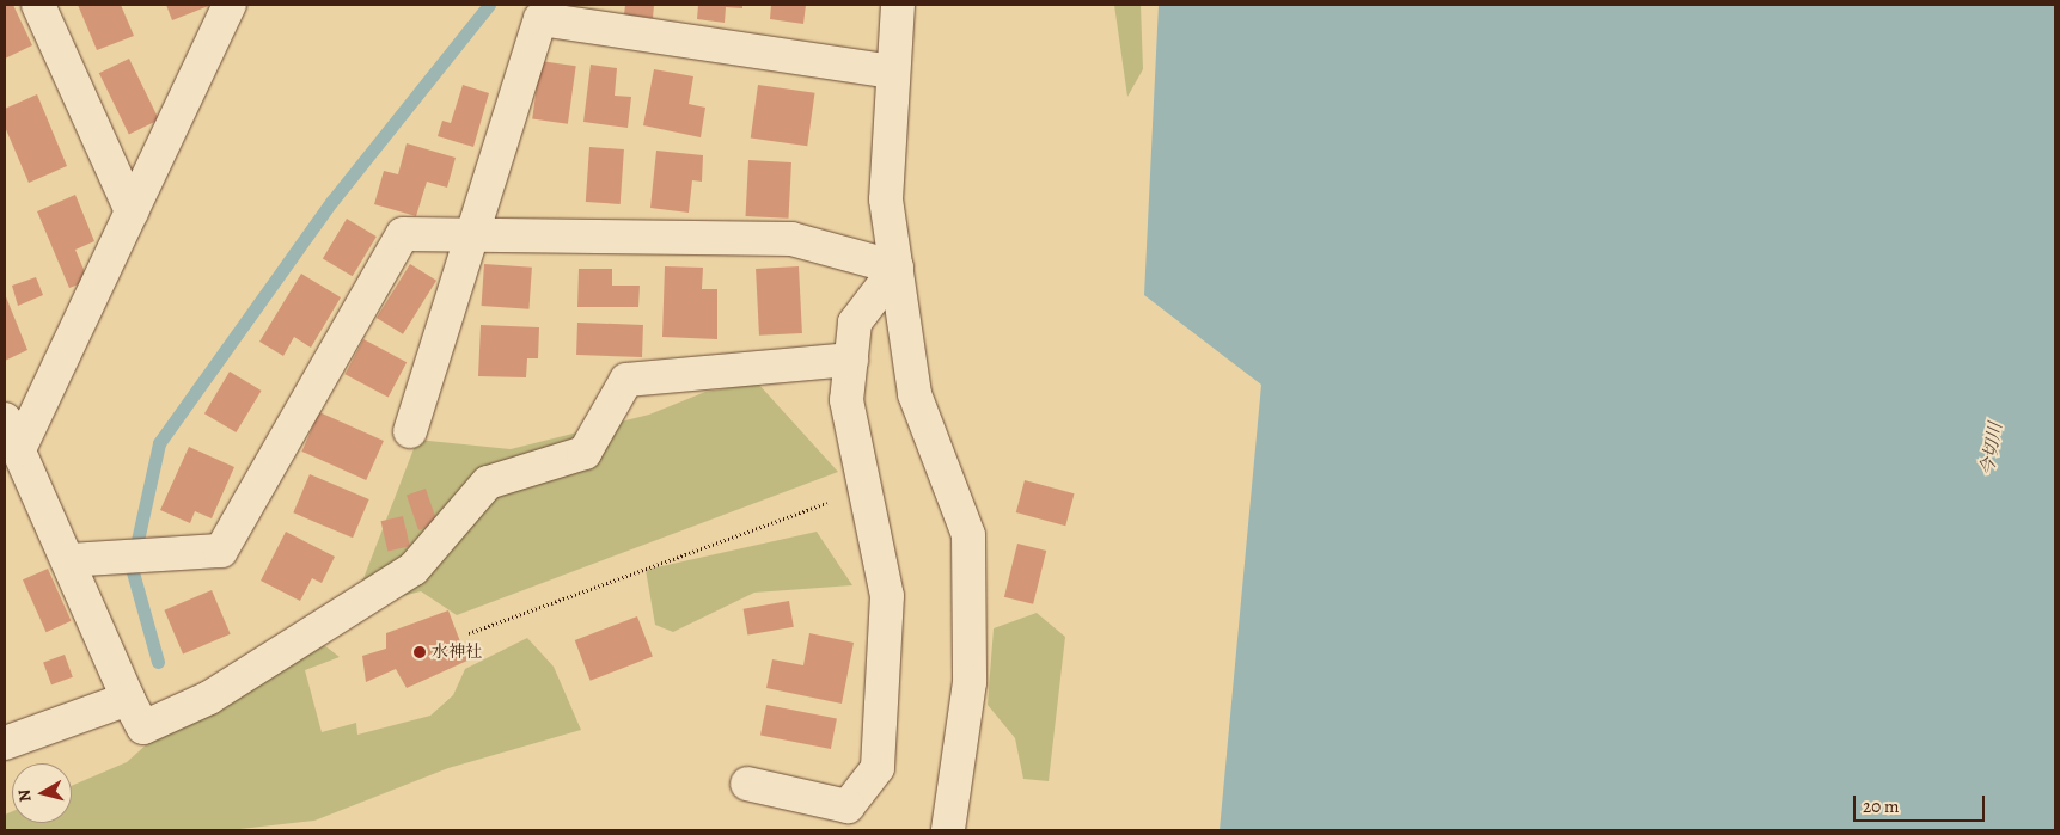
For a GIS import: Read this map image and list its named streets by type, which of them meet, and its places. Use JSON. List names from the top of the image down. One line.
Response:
{"water":["今切川"],"places":["水神社"],"scale_bar":"20 m","north":"left"}
